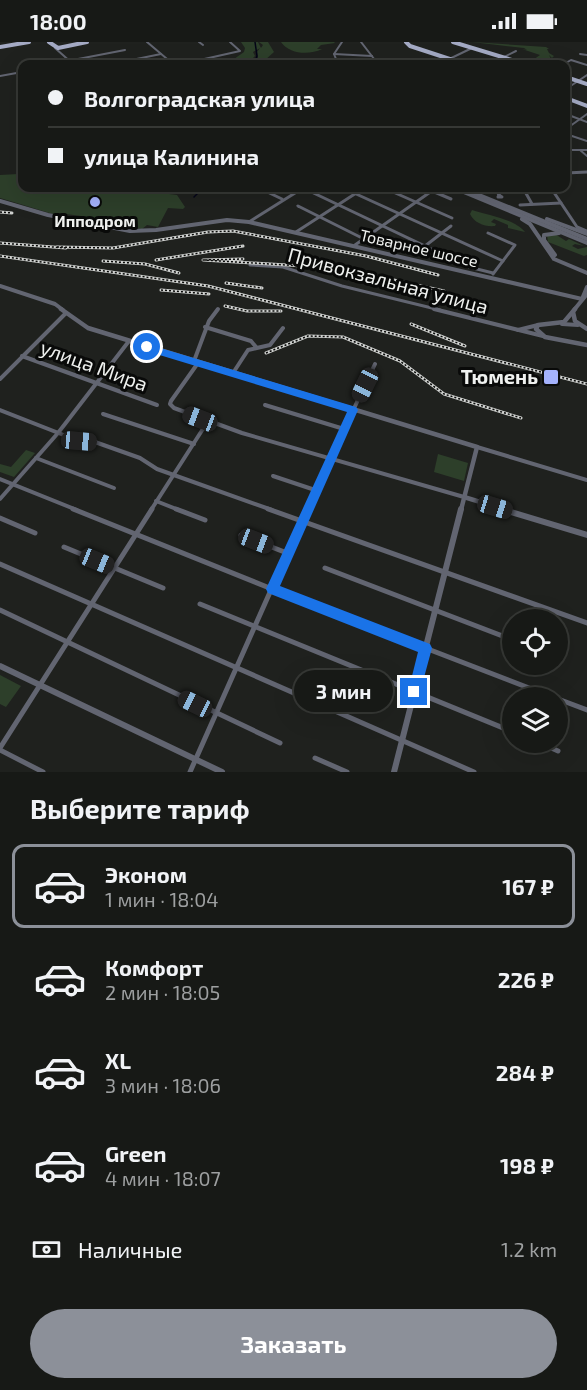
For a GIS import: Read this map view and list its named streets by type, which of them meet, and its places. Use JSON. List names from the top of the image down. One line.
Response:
{"streets":{"street":["Товарное шоссе","Привокзальная улица","улица Мира"]},"places":{"other":["Ипподром"],"transit":["Тюмень"]},"page":{"status":"18:00","banner":["Волгоградская улица","улица Калинина"],"bubble":"3 мин","heading":"Выберите тариф","list":[{"name":"Эконом","note":"1 мин · 18:04","value":"167 ₽"},{"name":"Комфорт","note":"2 мин · 18:05","value":"226 ₽"},{"name":"XL","note":"3 мин · 18:06","value":"284 ₽"},{"name":"Green","note":"4 мин · 18:07","value":"198 ₽"}],"pay":["Наличные","1.2 km"],"buttons":"Заказать"}}
